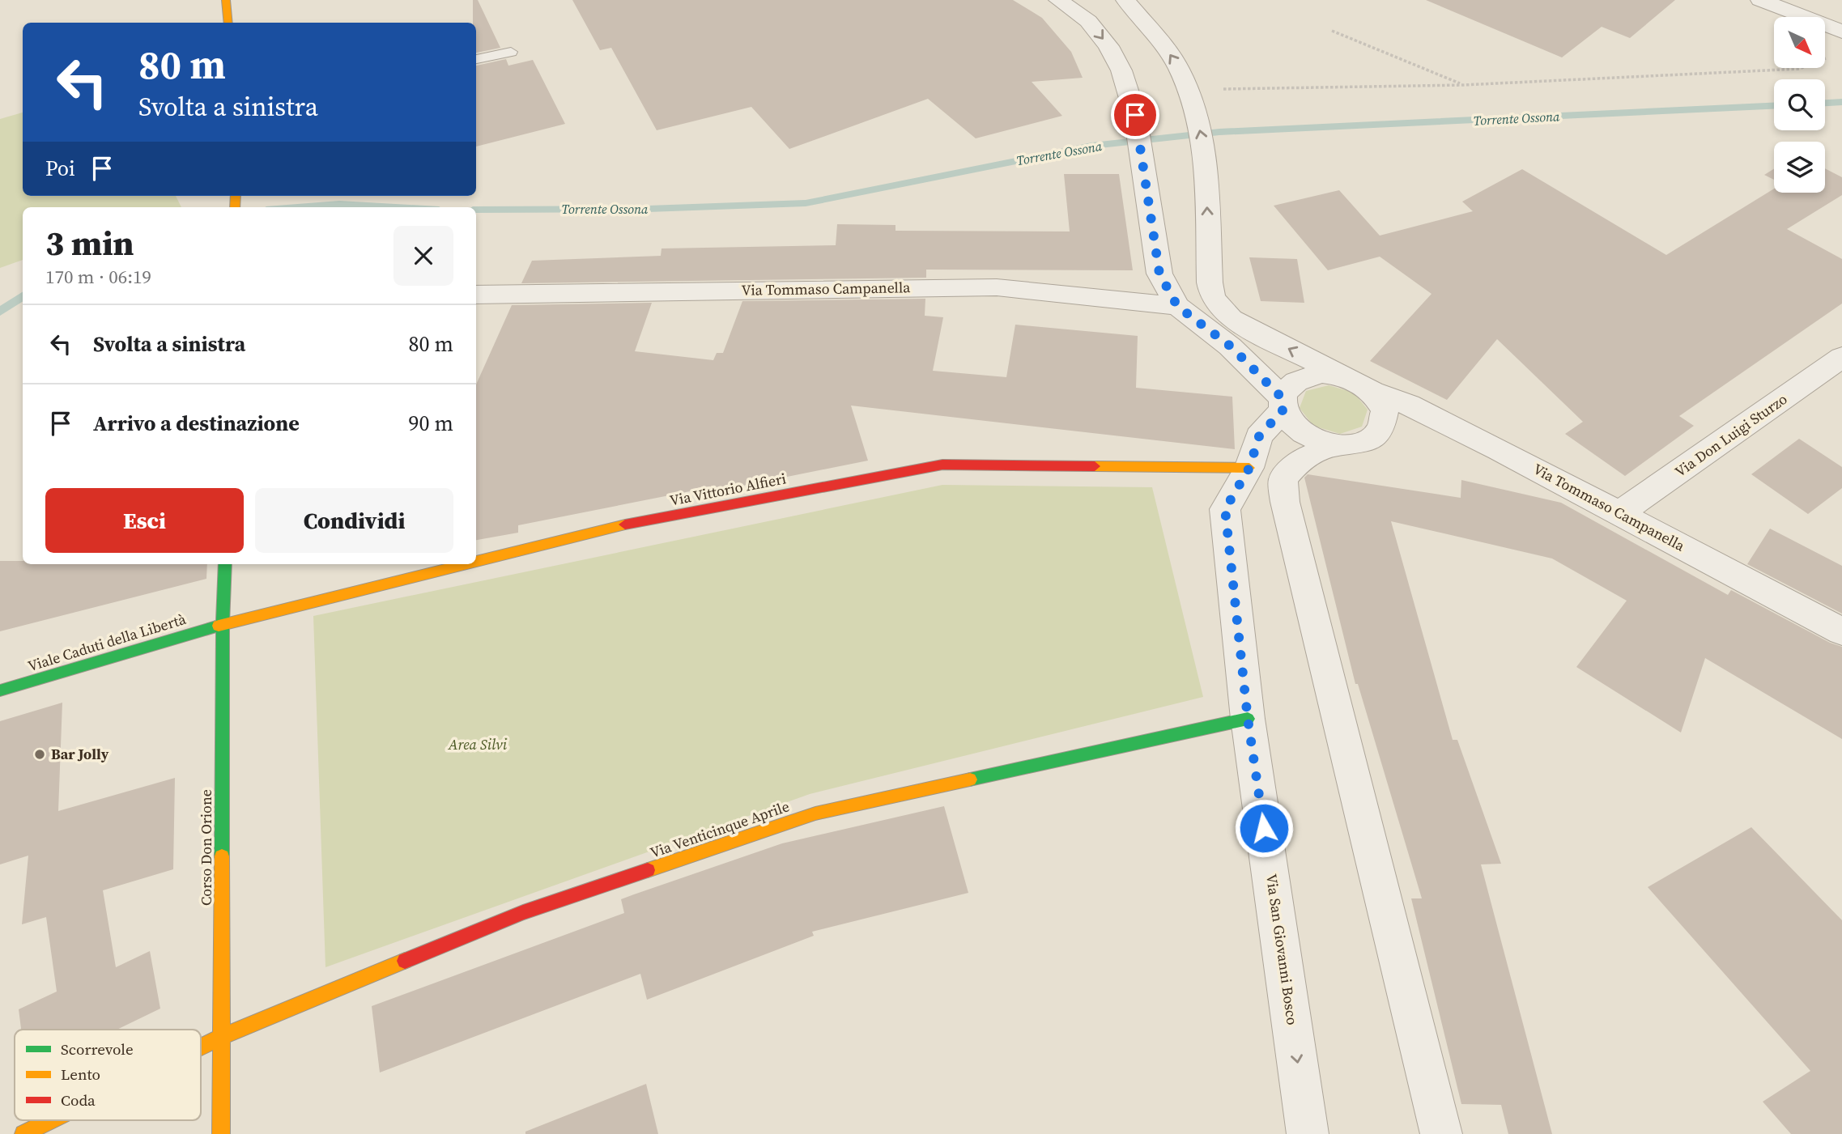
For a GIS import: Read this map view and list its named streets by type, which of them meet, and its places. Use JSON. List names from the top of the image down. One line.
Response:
{"streets":{"street":["Via Tommaso Campanella","Via Don Luigi Sturzo","Via Vittorio Alfieri","Viale Caduti della Libertà","Via Venticinque Aprile","Corso Don Orione","Via San Giovanni Bosco"]},"crossings":[["Via Tommaso Campanella","Via Don Luigi Sturzo"],["Via Tommaso Campanella","Via San Giovanni Bosco"],["Via Vittorio Alfieri","Viale Caduti della Libertà"],["Via Vittorio Alfieri","Corso Don Orione"],["Via Vittorio Alfieri","Via San Giovanni Bosco"],["Viale Caduti della Libertà","Corso Don Orione"],["Via Venticinque Aprile","Corso Don Orione"],["Via Venticinque Aprile","Via San Giovanni Bosco"]],"water":["Torrente Ossona"],"parks":["Area Silvi"],"places":["Bar Jolly"],"legend":["Scorrevole","Lento","Coda"],"north":"bottom right","page":{"turn":["80 m","Svolta a sinistra"],"then":"Poi","heading":["3 min","170 m · 06:19"],"list":[{"name":"Svolta a sinistra","value":"80 m"},{"name":"Arrivo a destinazione","value":"90 m"}],"buttons":["Esci","Condividi"]}}
